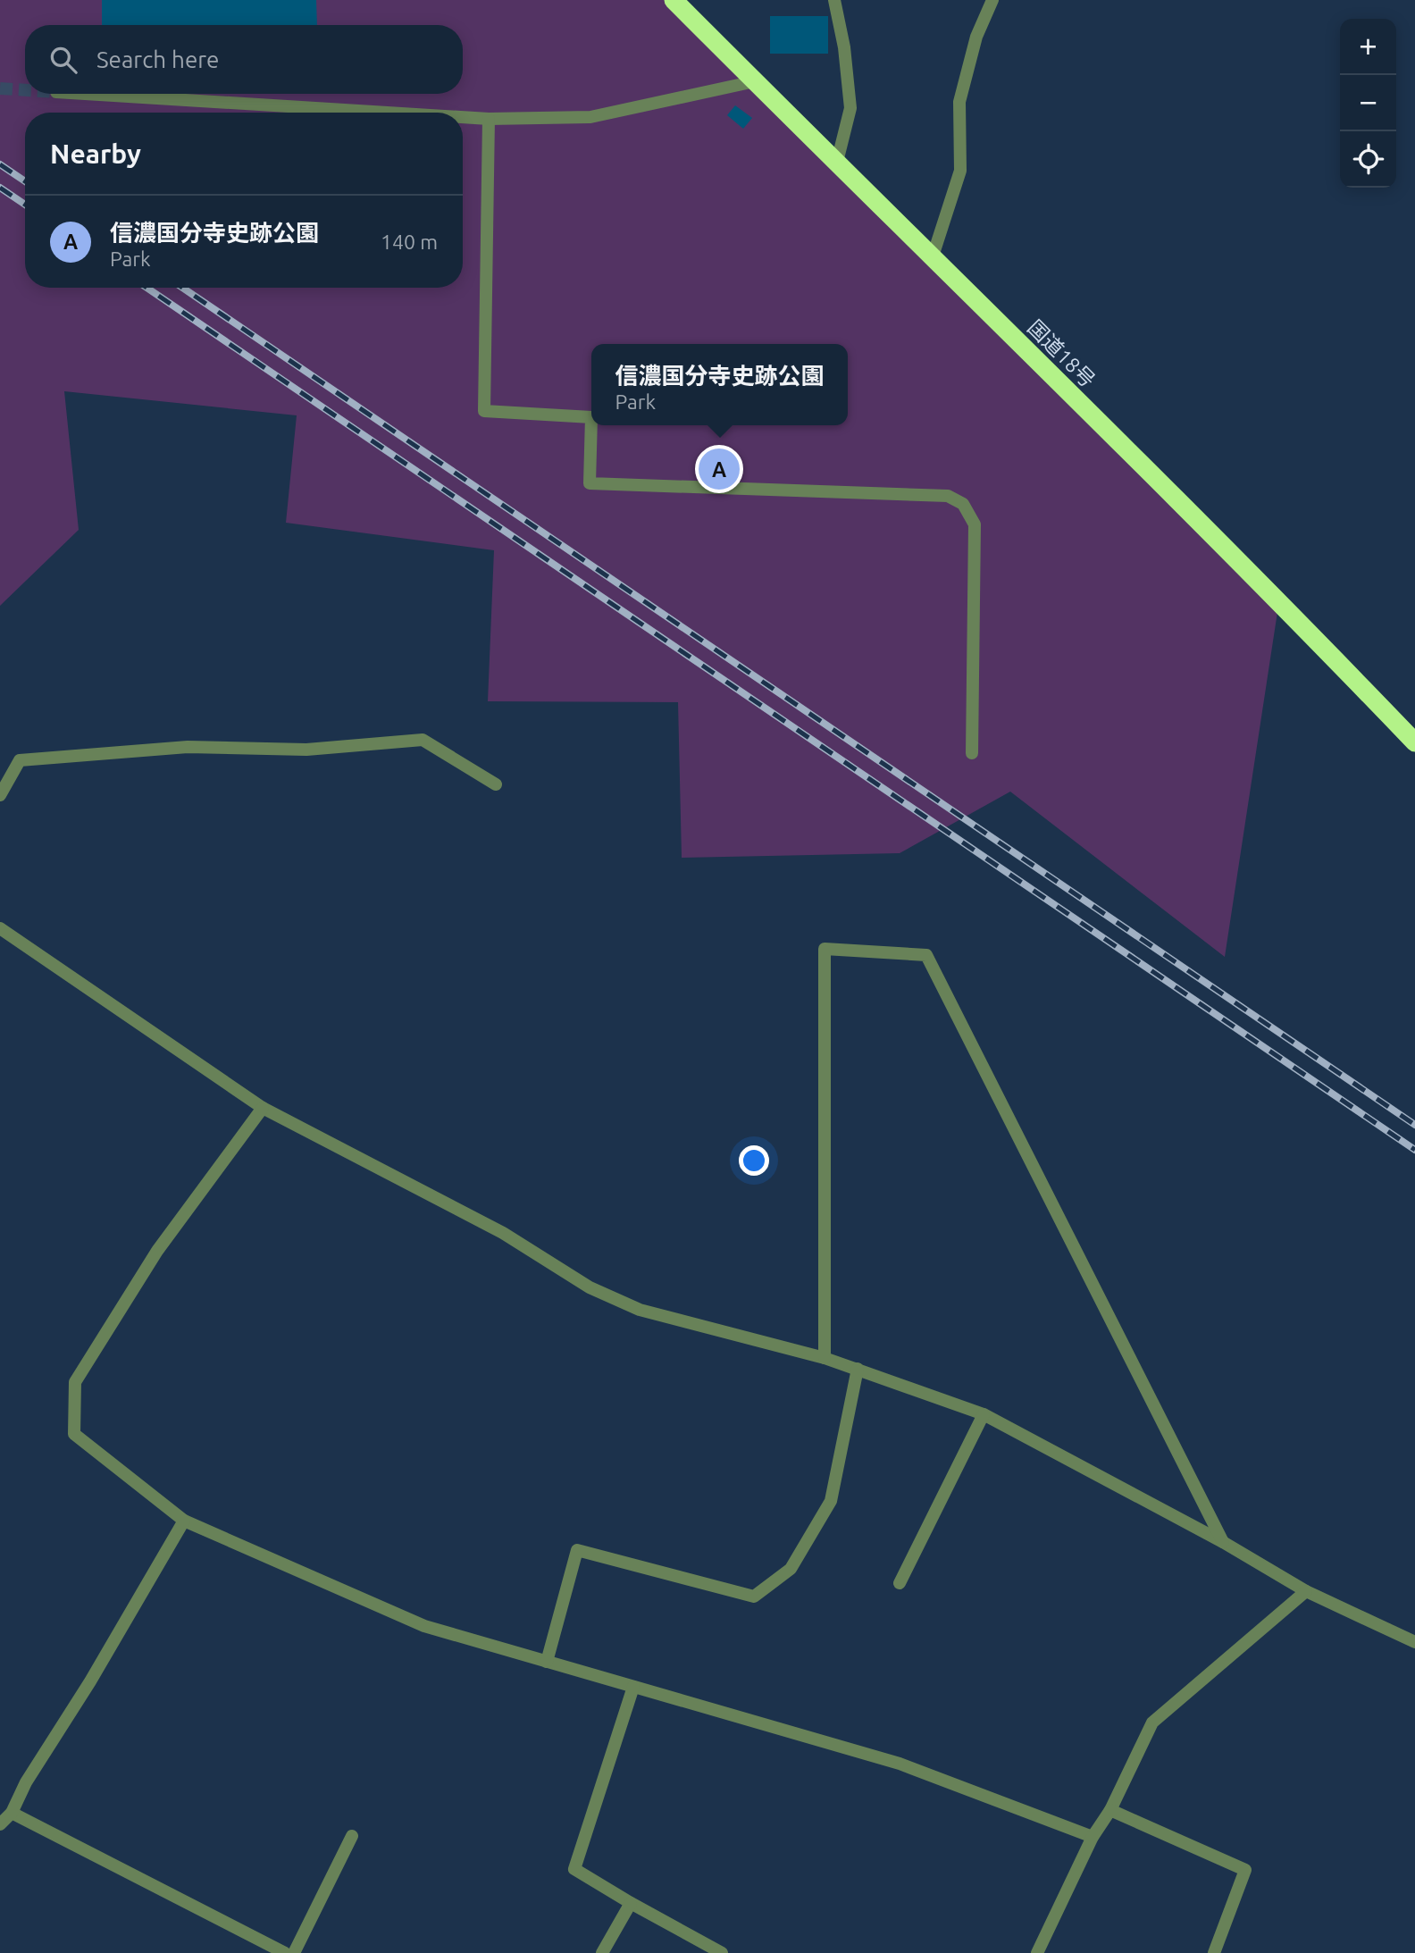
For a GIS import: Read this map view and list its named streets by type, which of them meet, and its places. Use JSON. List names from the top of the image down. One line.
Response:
{"streets":{"highway":["国道18号"]},"page":{"map_buttons":["+","−"],"search":"Search here","heading":"Nearby","list":[{"mark":"A","name":"信濃国分寺史跡公園","note":"Park","value":"140 m"}],"popup":["信濃国分寺史跡公園","Park"],"pins":"A"}}
